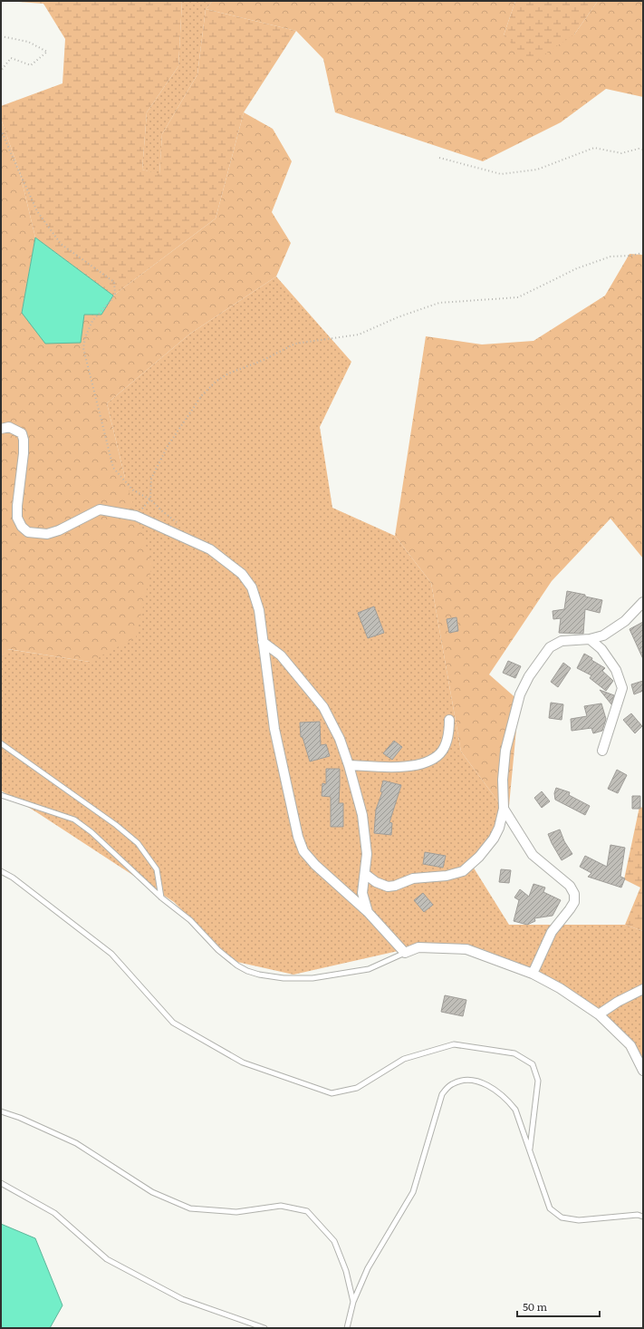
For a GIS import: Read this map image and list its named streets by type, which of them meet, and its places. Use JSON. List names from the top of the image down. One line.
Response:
{"scale_bar":"50 m"}
